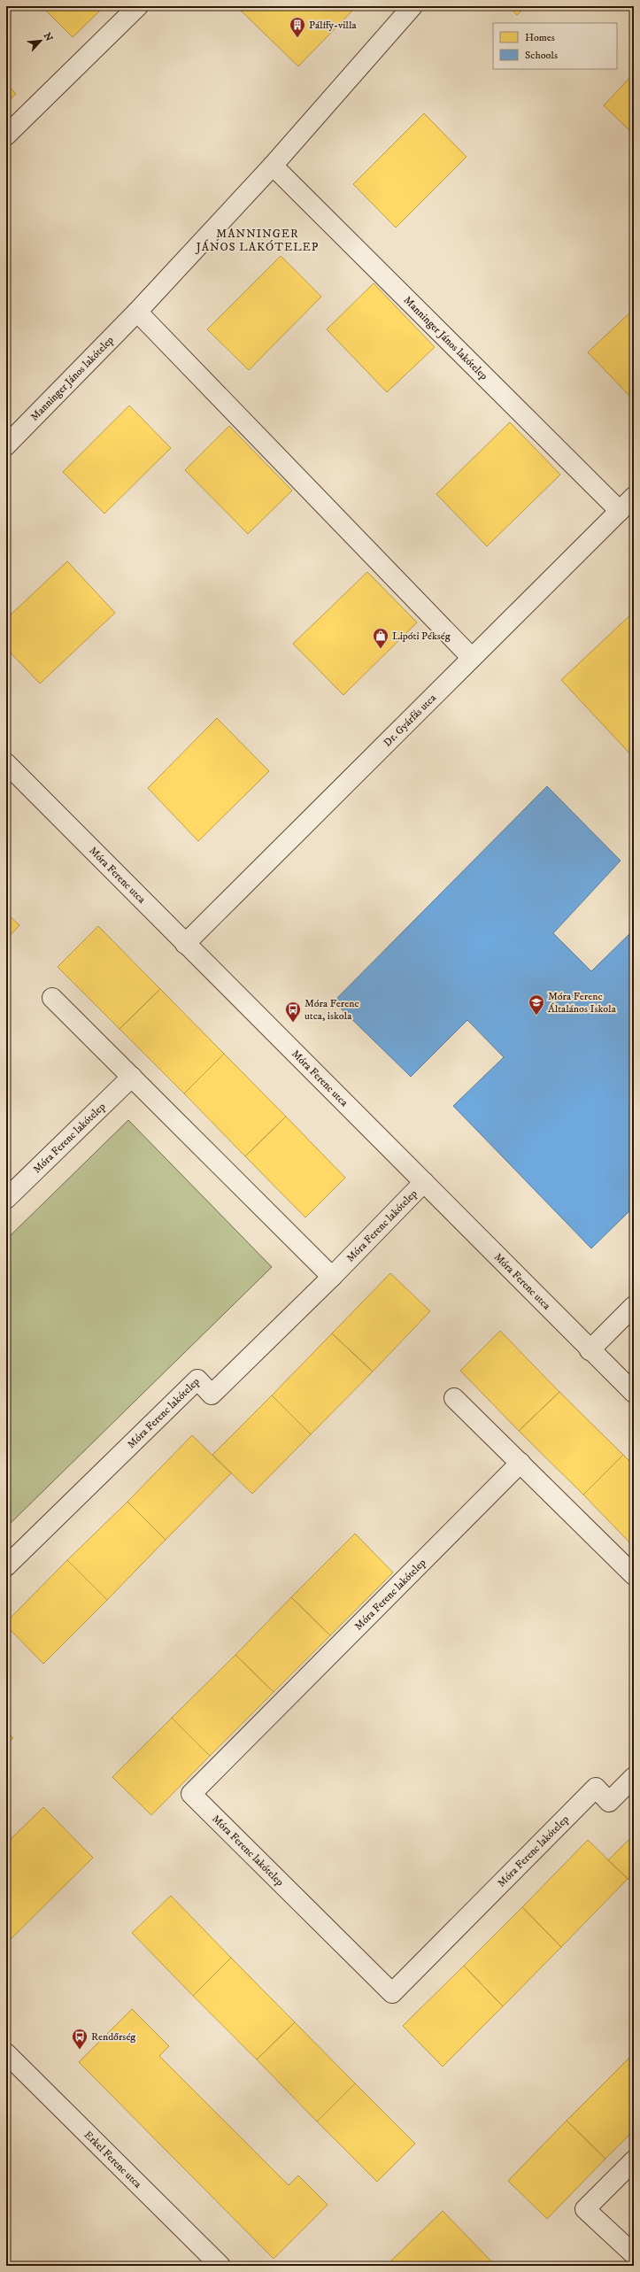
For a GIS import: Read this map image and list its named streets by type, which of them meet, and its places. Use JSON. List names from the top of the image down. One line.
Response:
{"streets":{"street":["Manninger János lakótelep","Dr. Gyárfás utca","Móra Ferenc utca","Móra Ferenc lakótelep","Erkel Ferenc utca"]},"crossings":[["Manninger János lakótelep","Dr. Gyárfás utca"],["Dr. Gyárfás utca","Móra Ferenc utca"],["Móra Ferenc utca","Móra Ferenc lakótelep"]],"districts":["MANNINGER JÁNOS LAKÓTELEP"],"places":{"building":["Pálffy-villa"],"shop":["Lipóti Pékség"],"school or university":["Móra Ferenc Általános Iskola"],"bus stop":["Móra Ferenc utca, iskola","Rendőrség"]},"legend":["Homes","Schools"],"north":"top right"}
